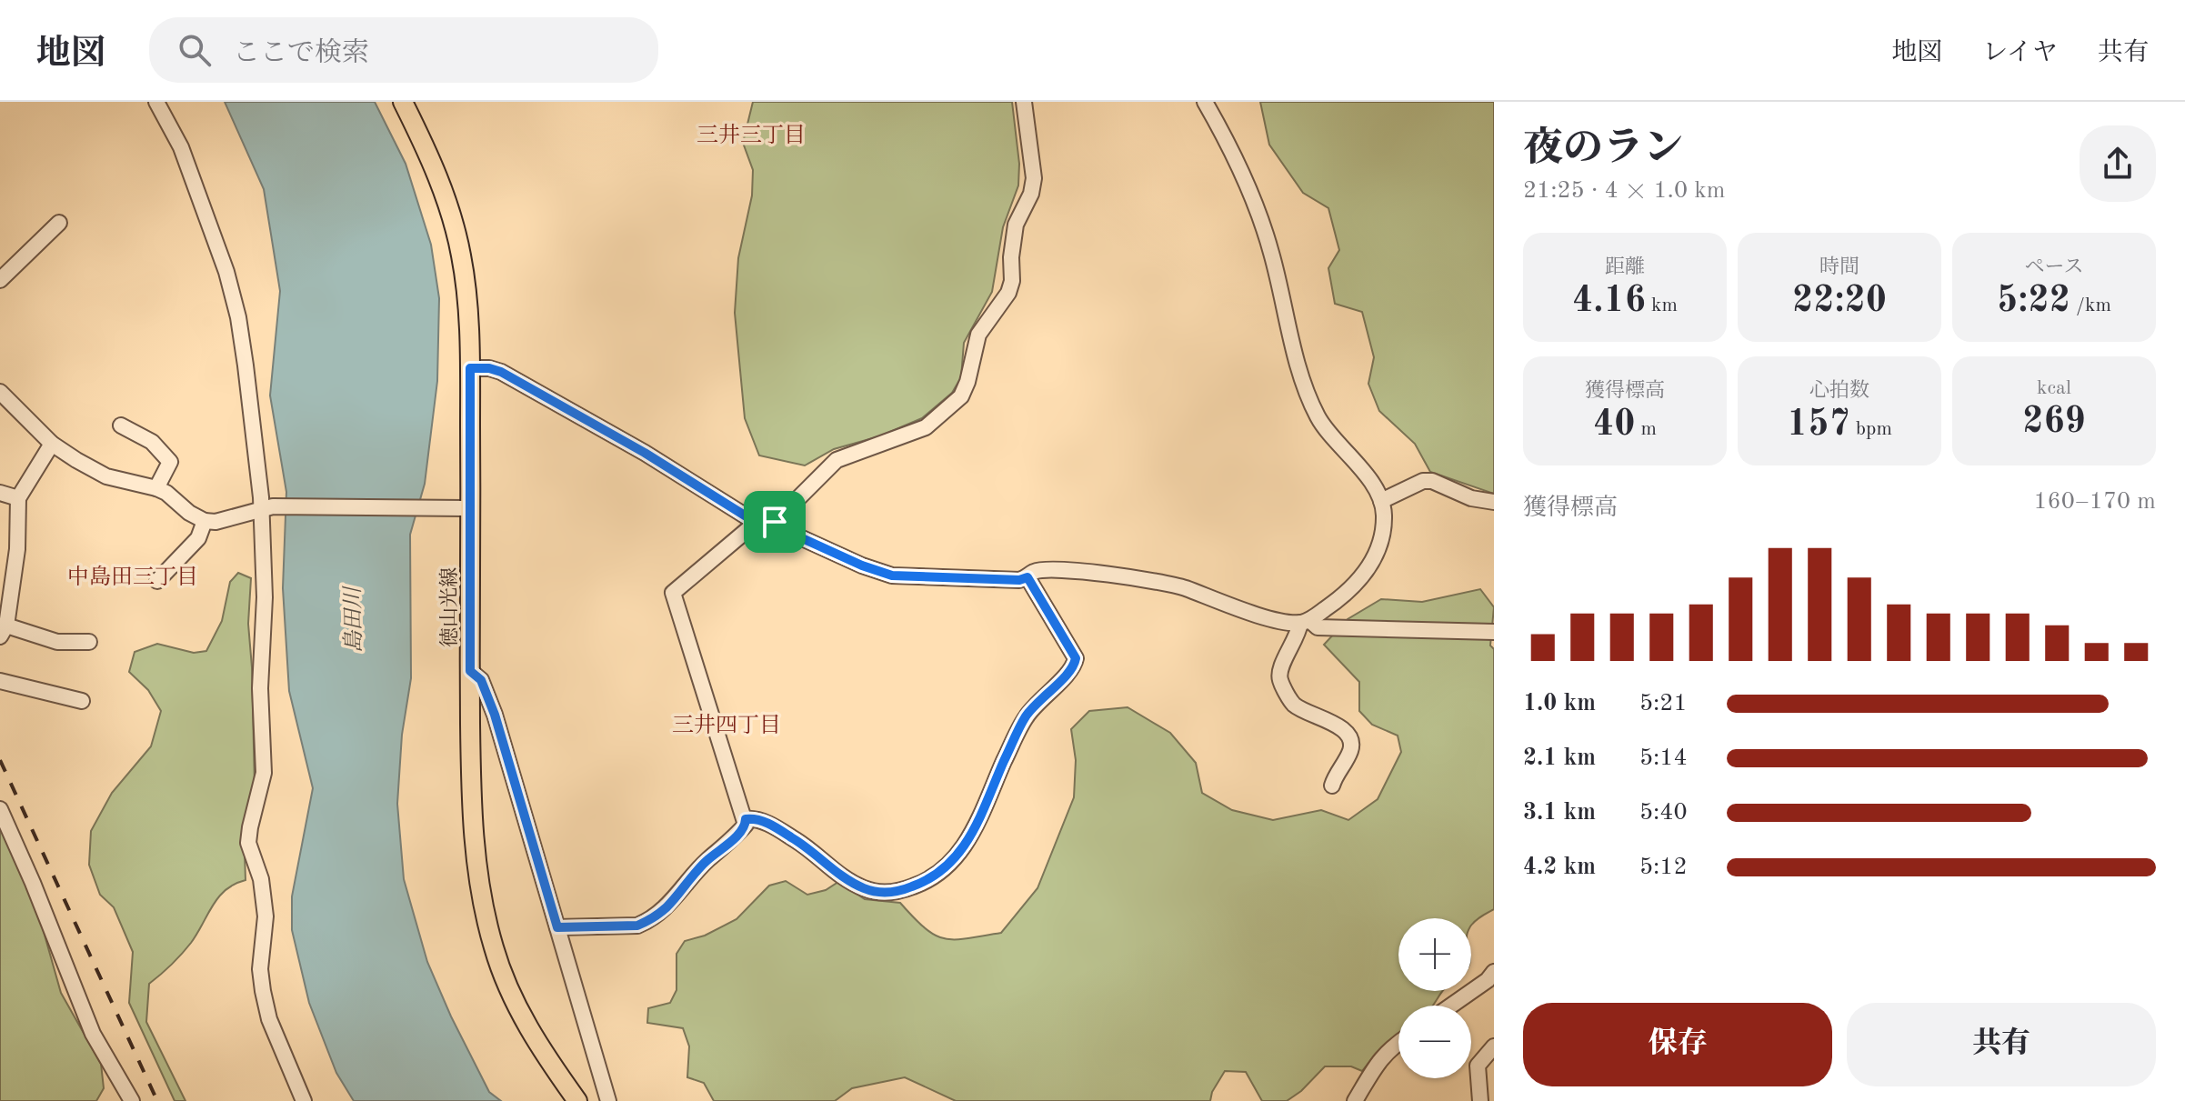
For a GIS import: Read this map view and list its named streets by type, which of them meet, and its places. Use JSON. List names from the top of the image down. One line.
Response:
{"streets":{"main road":["徳山光線"]},"districts":["三井三丁目","中島田三丁目","三井四丁目"],"water":["島田川"],"page":{"header":"地図","search":"ここで検索","nav":["地図","レイヤ","共有"],"heading":["夜のラン","21:25 · 4 × 1.0 km"],"stats":[["距離","4.16 km"],["時間","22:20"],["ペース","5:22 /km"],["獲得標高","40 m"],["心拍数","157 bpm"],["kcal","269"]],"chart":["獲得標高","160–170 m"],"list":[{"name":"1.0 km","note":"5:21"},{"name":"2.1 km","note":"5:14"},{"name":"3.1 km","note":"5:40"},{"name":"4.2 km","note":"5:12"}],"map_buttons":["+","−"],"buttons":["保存","共有"]}}
